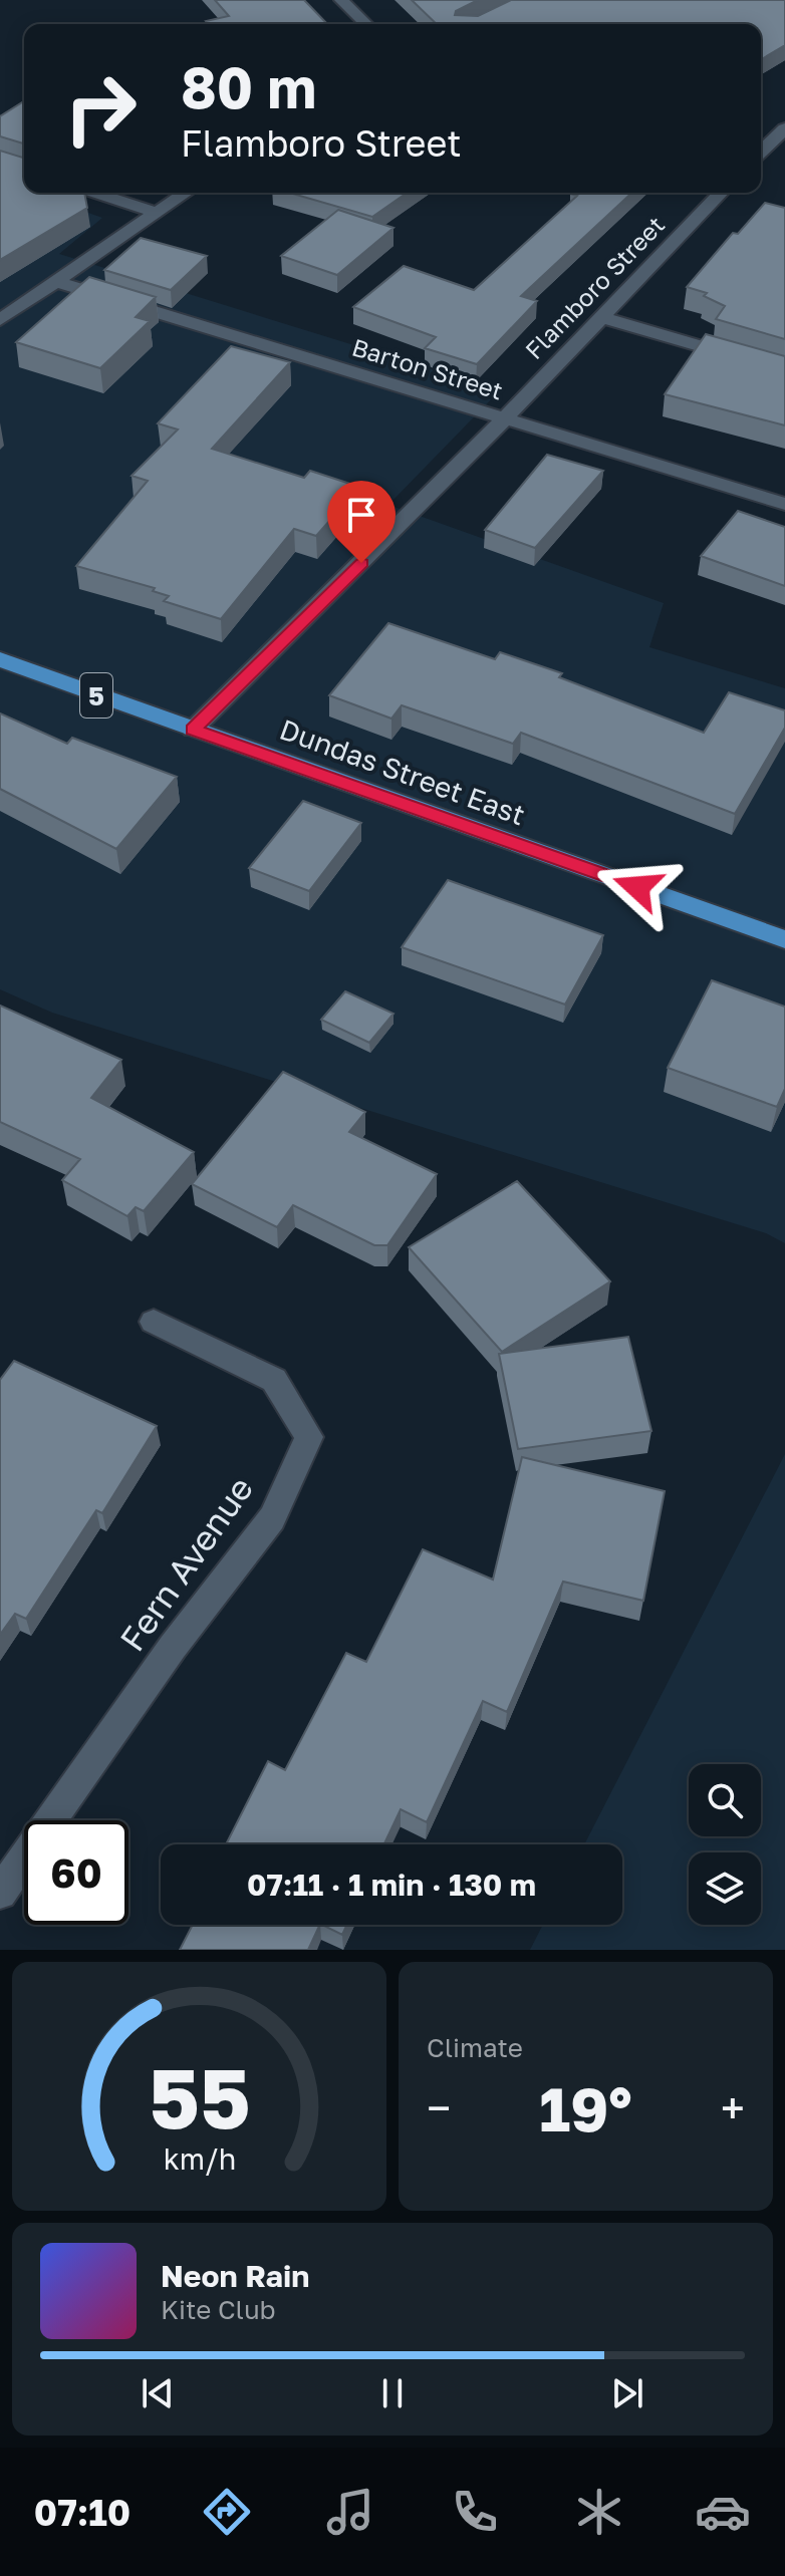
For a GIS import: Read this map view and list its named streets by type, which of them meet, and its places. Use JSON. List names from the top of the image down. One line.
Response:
{"streets":{"main road":["5","Dundas Street East"],"street":["Flamboro Street","Barton Street","Fern Avenue"]},"crossings":[["Flamboro Street","Barton Street"],["Flamboro Street","Dundas Street East"]],"page":{"turn":["80 m","Flamboro Street"],"limit":"60","trip":"07:11 · 1 min · 130 m","tile":"Climate","heat":["−","19°","+"],"song":["Neon Rain","Kite Club"],"tabs":"07:10","gauge":["55","km/h"]}}
